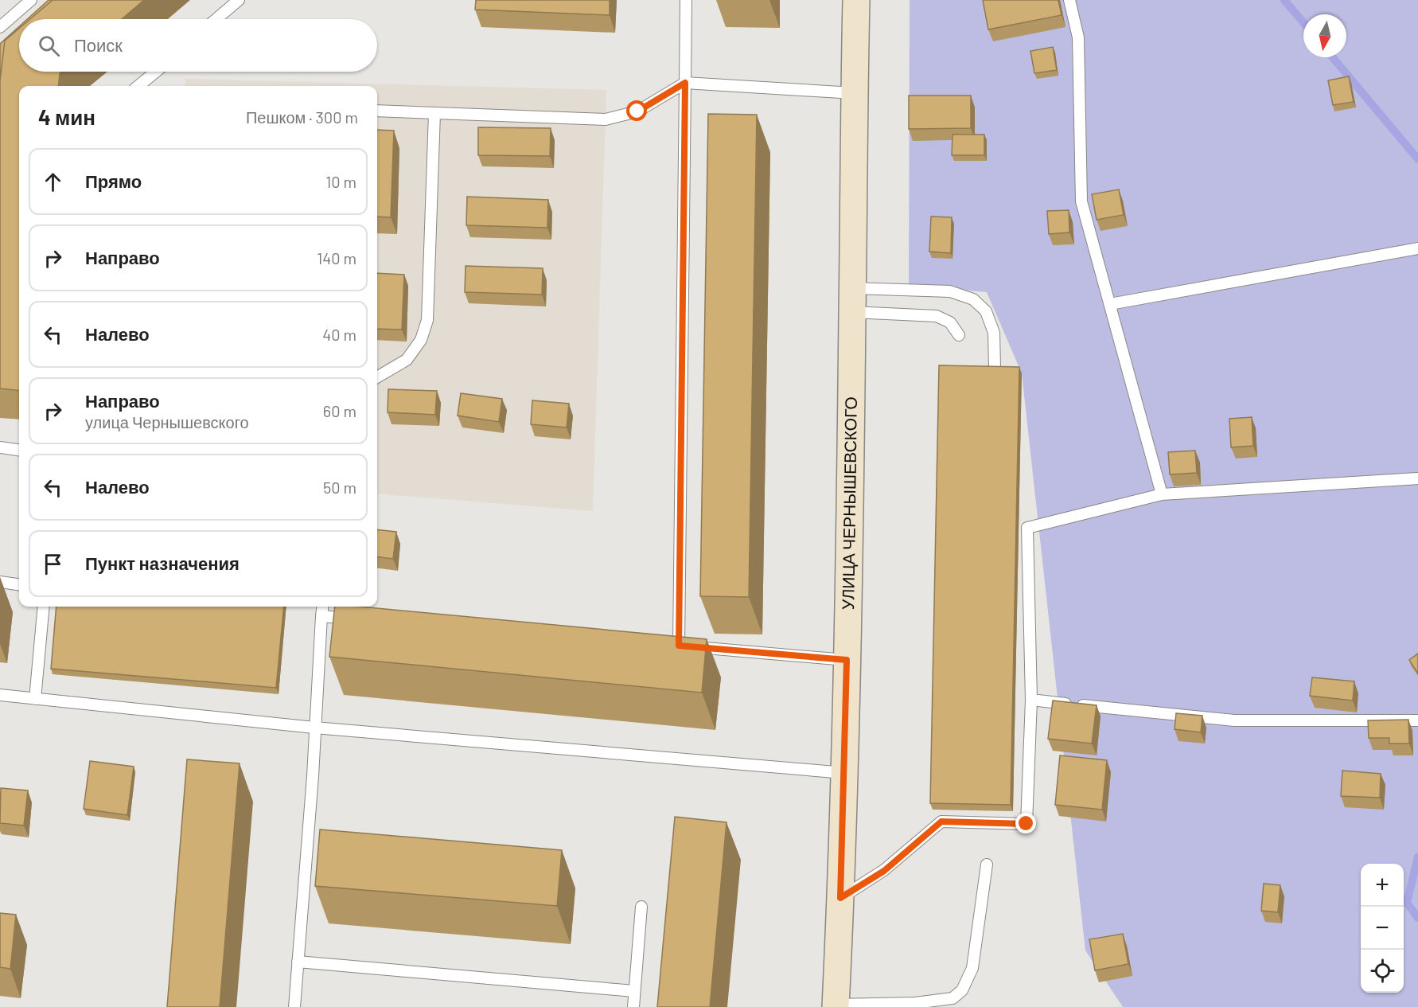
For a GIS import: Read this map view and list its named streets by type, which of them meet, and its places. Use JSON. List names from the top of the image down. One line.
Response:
{"streets":{"street":["УЛИЦА ЧЕРНЫШЕВСКОГО"]},"north":"bottom","page":{"search":"Поиск","heading":["4 мин","Пешком · 300 m"],"list":[["Прямо","10 m"],["Направо","140 m"],["Налево","40 m"],["Направо","улица Чернышевского","60 m"],["Налево","50 m"],"Пункт назначения"],"map_buttons":["+","−"]}}
